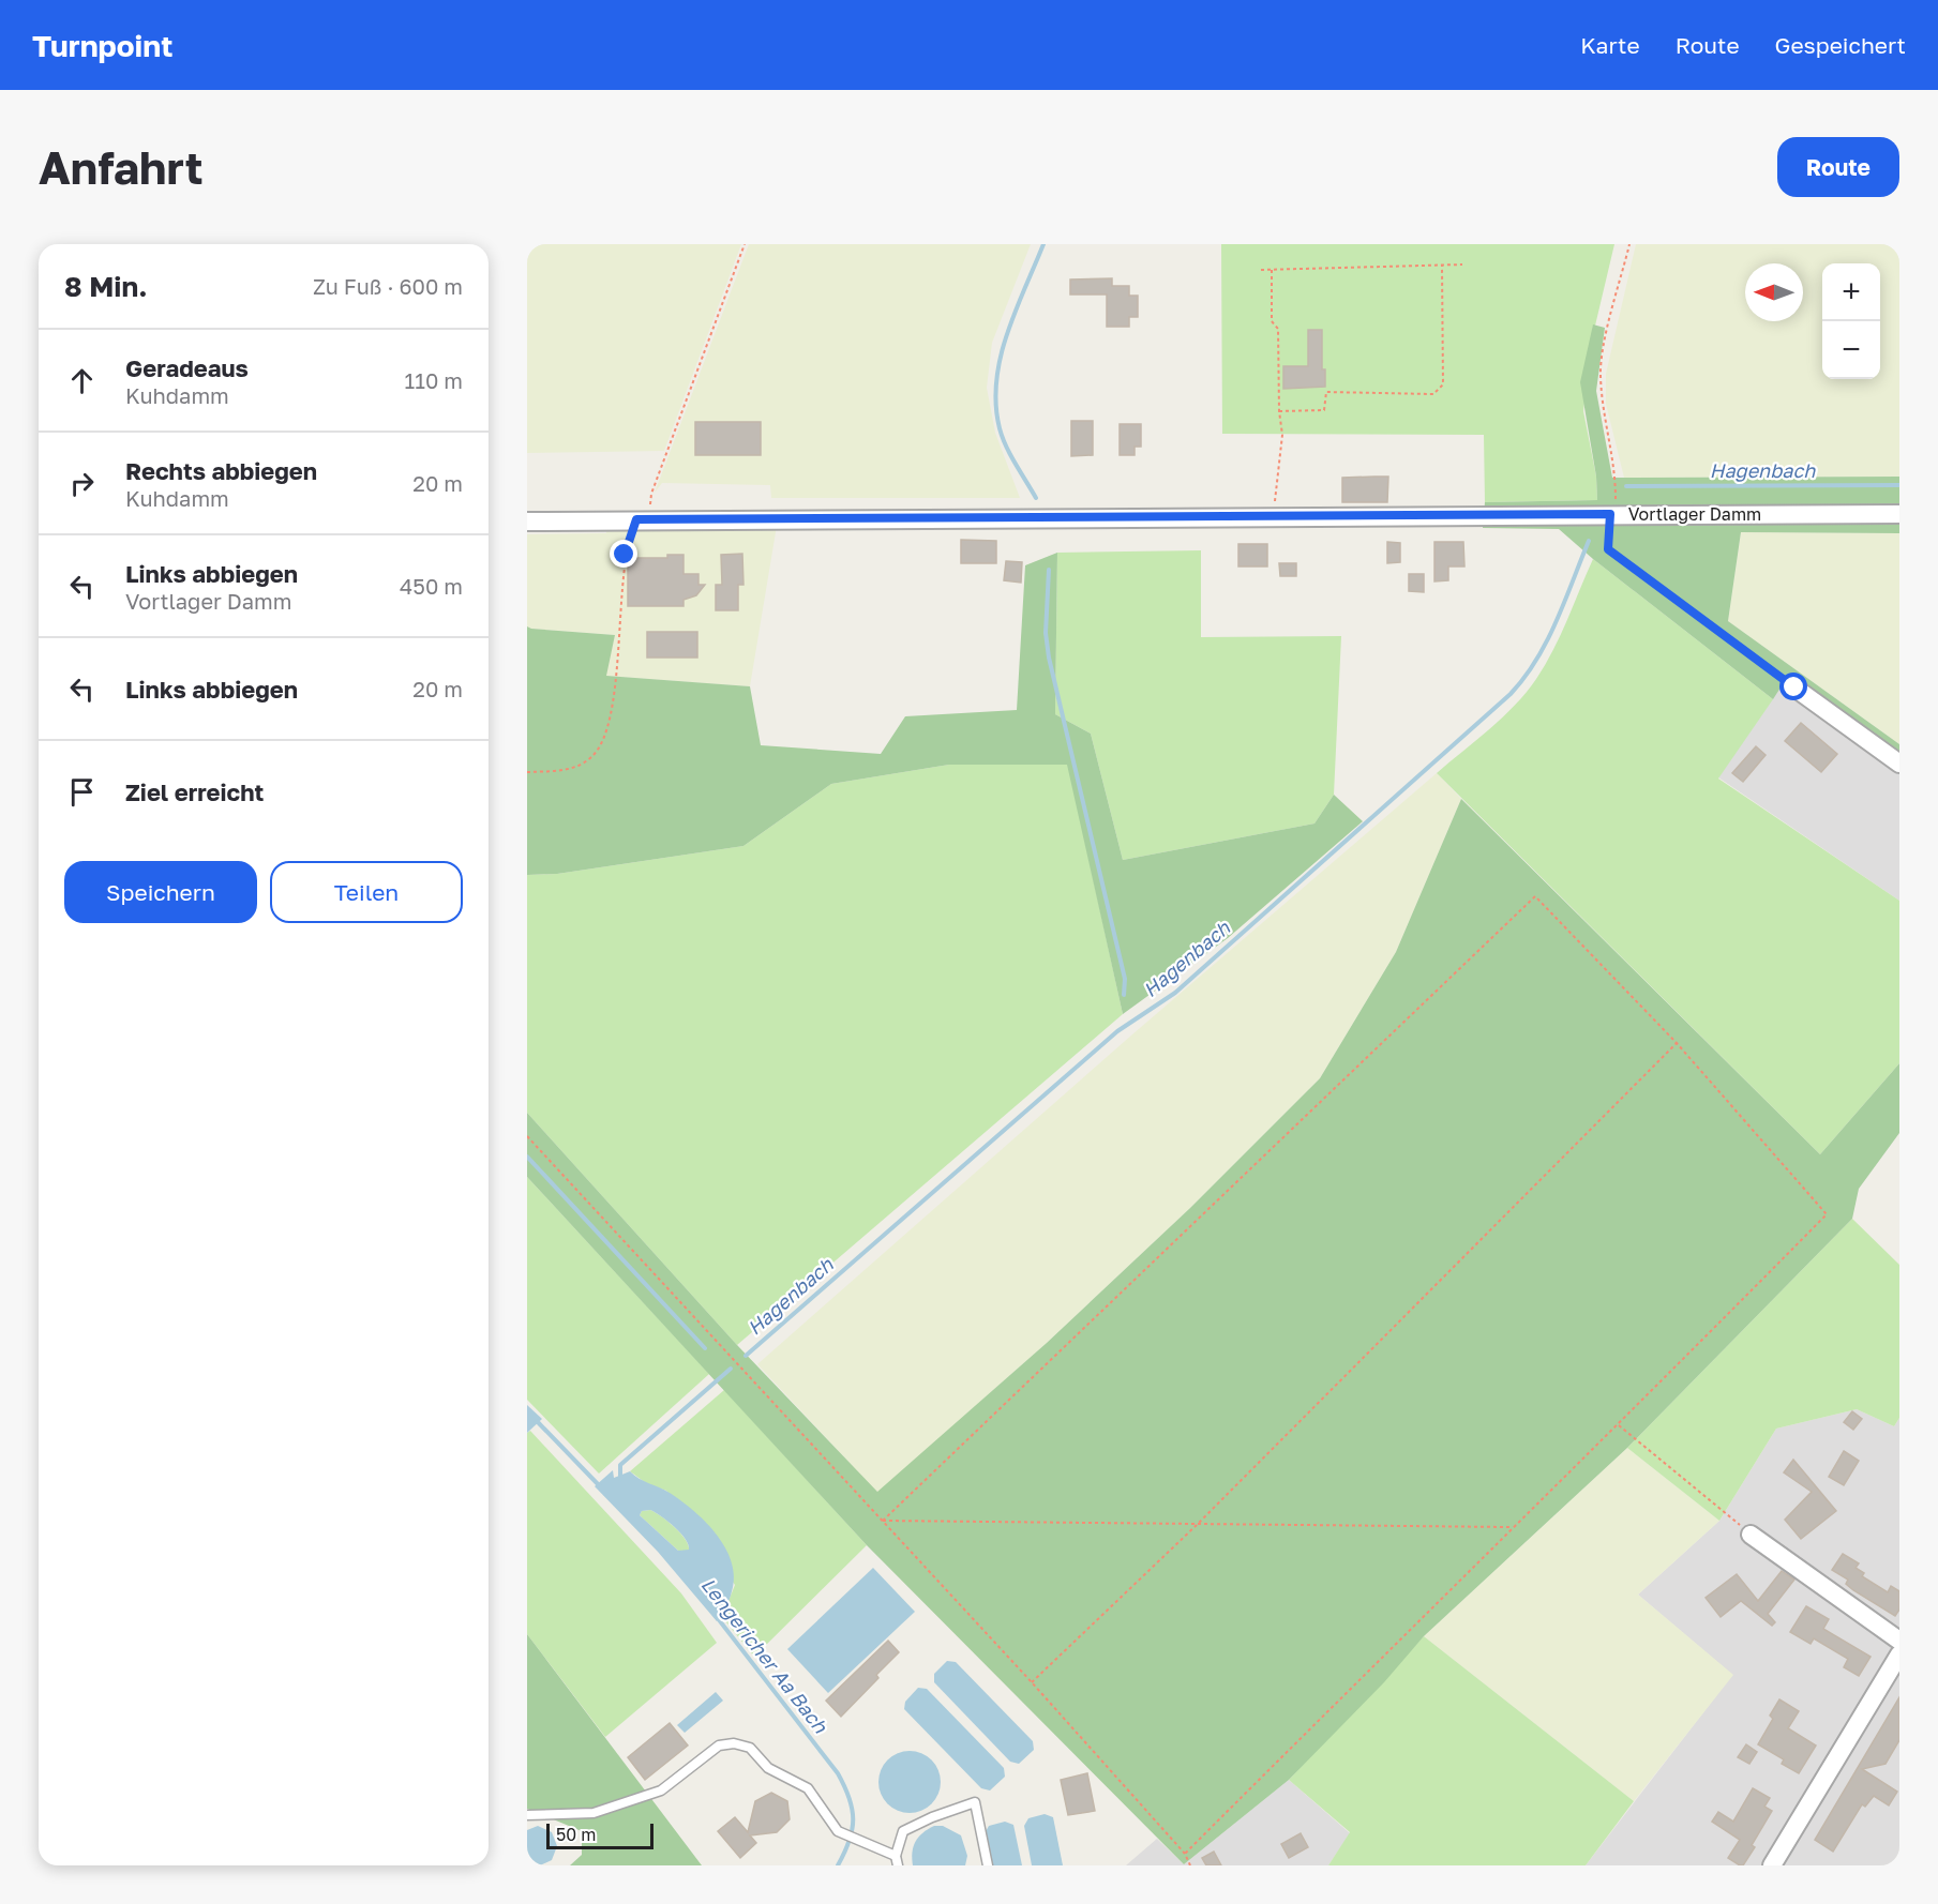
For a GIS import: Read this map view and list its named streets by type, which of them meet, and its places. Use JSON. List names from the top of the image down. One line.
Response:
{"streets":{"street":["Vortlager Damm"]},"water":["Hagenbach","Lengericher Aa Bach"],"scale_bar":"50 m","north":"left","page":{"header":"Turnpoint","nav":["Karte","Route","Gespeichert"],"buttons":["Route",["Speichern","Teilen"]],"title":"Anfahrt","heading":["8 Min.","Zu Fuß · 600 m"],"map_buttons":["+","−"],"list":[["Geradeaus","Kuhdamm","110 m"],["Rechts abbiegen","Kuhdamm","20 m"],["Links abbiegen","Vortlager Damm","450 m"],["Links abbiegen","20 m"],"Ziel erreicht"],"scale":"50 m"}}
